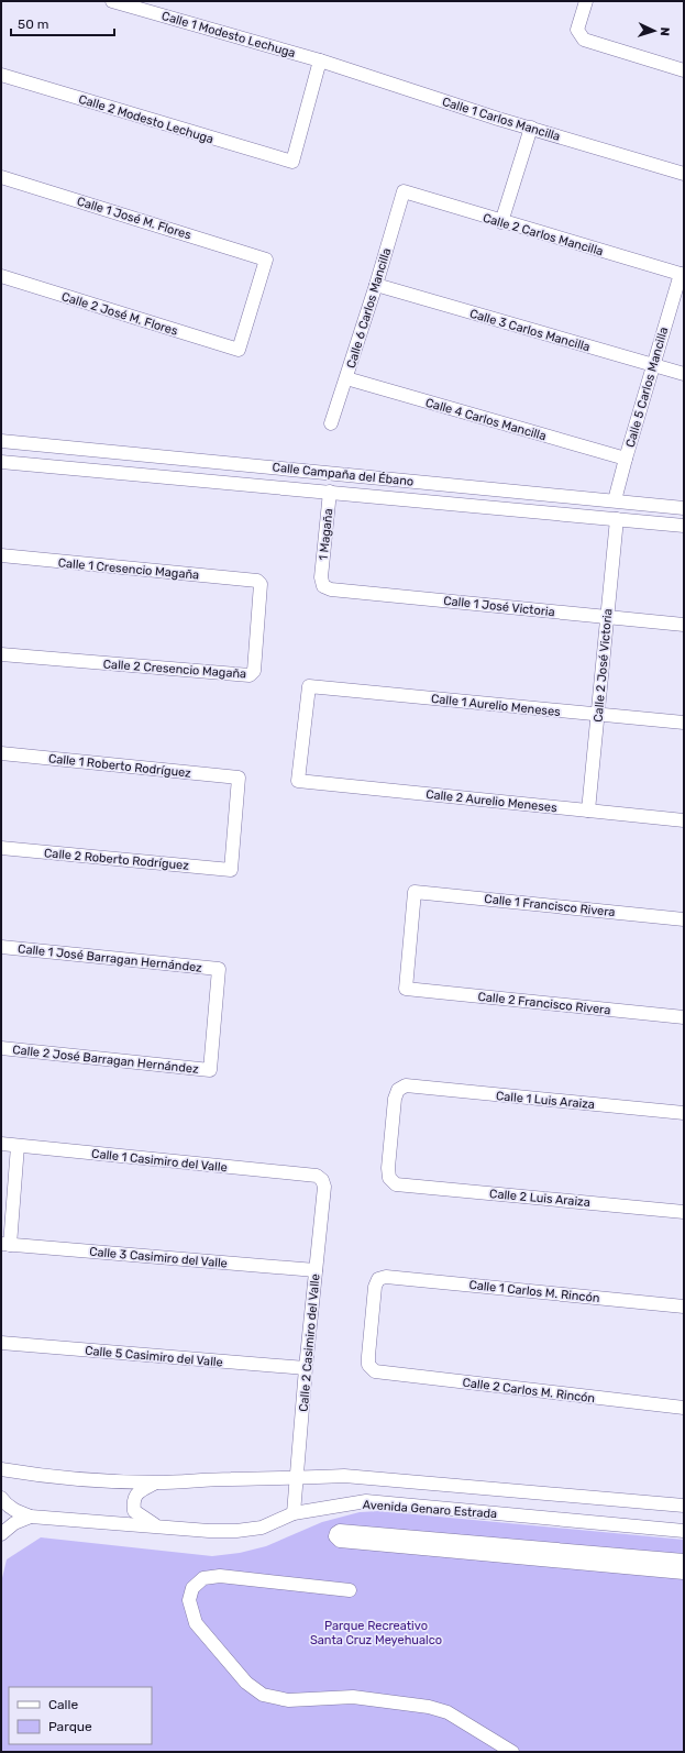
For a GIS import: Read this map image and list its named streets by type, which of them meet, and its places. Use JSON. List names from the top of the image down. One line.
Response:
{"streets":{"street":["Calle 1 Modesto Lechuga","Calle 2 Modesto Lechuga","Calle 1 Carlos Mancilla","Calle 1 José M. Flores","Calle 2 Carlos Mancilla","Calle 6 Carlos Mancilla","Calle 2 José M. Flores","Calle 3 Carlos Mancilla","Calle 5 Carlos Mancilla","Calle 4 Carlos Mancilla","Calle Campaña del Ébano","1 Magaña","Calle 1 Cresencio Magaña","Calle 1 José Victoria","Calle 2 José Victoria","Calle 2 Cresencio Magaña","Calle 1 Aurelio Meneses","Calle 1 Roberto Rodríguez","Calle 2 Aurelio Meneses","Calle 2 Roberto Rodríguez","Calle 1 Francisco Rivera","Calle 1 José Barragan Hernández","Calle 2 Francisco Rivera","Calle 2 José Barragan Hernández","Calle 1 Luis Araiza","Calle 1 Casimiro del Valle","Calle 2 Luis Araiza","Calle 3 Casimiro del Valle","Calle 1 Carlos M. Rincón","Calle 2 Casimiro del Valle","Calle 5 Casimiro del Valle","Calle 2 Carlos M. Rincón","Avenida Genaro Estrada"]},"crossings":[["Calle 1 Modesto Lechuga","Calle 2 Modesto Lechuga"],["Calle 1 Modesto Lechuga","Calle 1 Carlos Mancilla"],["Calle 2 Modesto Lechuga","Calle 1 Carlos Mancilla"],["Calle 1 José M. Flores","Calle 2 José M. Flores"],["Calle 2 Carlos Mancilla","Calle 6 Carlos Mancilla"],["Calle 2 Carlos Mancilla","Calle 5 Carlos Mancilla"],["Calle 6 Carlos Mancilla","Calle 3 Carlos Mancilla"],["Calle 6 Carlos Mancilla","Calle 4 Carlos Mancilla"],["Calle 3 Carlos Mancilla","Calle 5 Carlos Mancilla"],["Calle 5 Carlos Mancilla","Calle 4 Carlos Mancilla"],["Calle 5 Carlos Mancilla","Calle Campaña del Ébano"],["Calle Campaña del Ébano","1 Magaña"],["Calle Campaña del Ébano","Calle 2 José Victoria"],["1 Magaña","Calle 1 José Victoria"],["Calle 1 Cresencio Magaña","Calle 2 Cresencio Magaña"],["Calle 1 José Victoria","Calle 2 José Victoria"],["Calle 2 José Victoria","Calle 1 Aurelio Meneses"],["Calle 2 José Victoria","Calle 2 Aurelio Meneses"],["Calle 1 Aurelio Meneses","Calle 2 Aurelio Meneses"],["Calle 1 Roberto Rodríguez","Calle 2 Roberto Rodríguez"],["Calle 1 Francisco Rivera","Calle 2 Francisco Rivera"],["Calle 1 José Barragan Hernández","Calle 2 José Barragan Hernández"],["Calle 1 Luis Araiza","Calle 2 Luis Araiza"],["Calle 1 Casimiro del Valle","Calle 2 Casimiro del Valle"],["Calle 3 Casimiro del Valle","Calle 2 Casimiro del Valle"],["Calle 1 Carlos M. Rincón","Calle 2 Carlos M. Rincón"],["Calle 2 Casimiro del Valle","Calle 5 Casimiro del Valle"],["Calle 2 Casimiro del Valle","Avenida Genaro Estrada"]],"parks":["Parque Recreativo Santa Cruz Meyehualco"],"legend":["Calle","Parque"],"scale_bar":"50 m","north":"right"}
